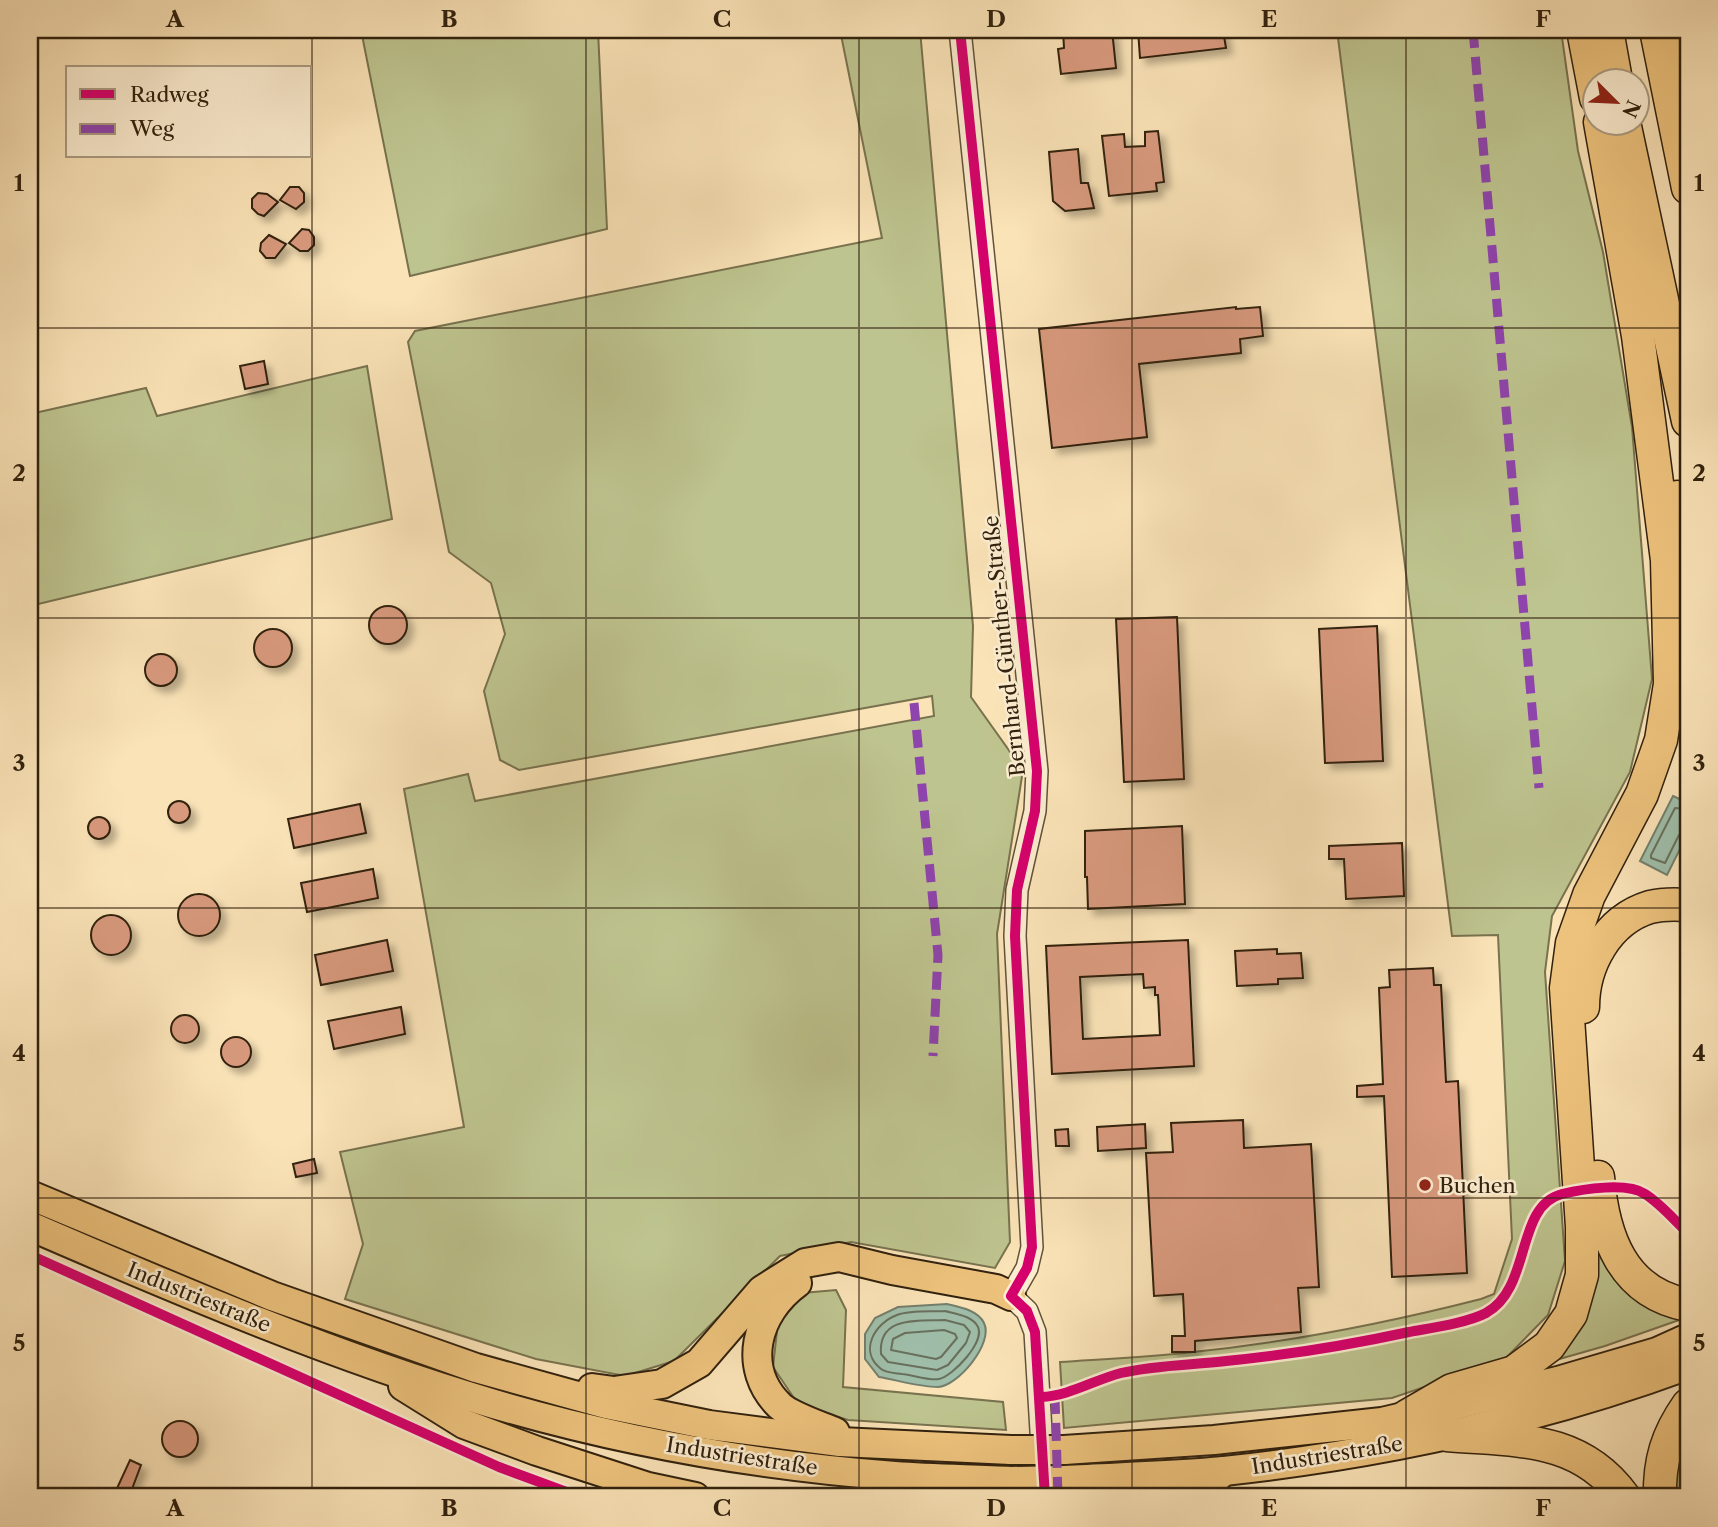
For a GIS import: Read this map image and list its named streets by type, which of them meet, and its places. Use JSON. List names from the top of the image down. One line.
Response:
{"streets":{"highway":["Industriestraße"],"street":["Bernhard-Günther-Straße"]},"places":["Buchen"],"legend":["Radweg","Weg"],"north":"bottom right","grid":{"columns":["A","B","C","D","E","F"],"rows":["1","2","3","4","5"]}}
